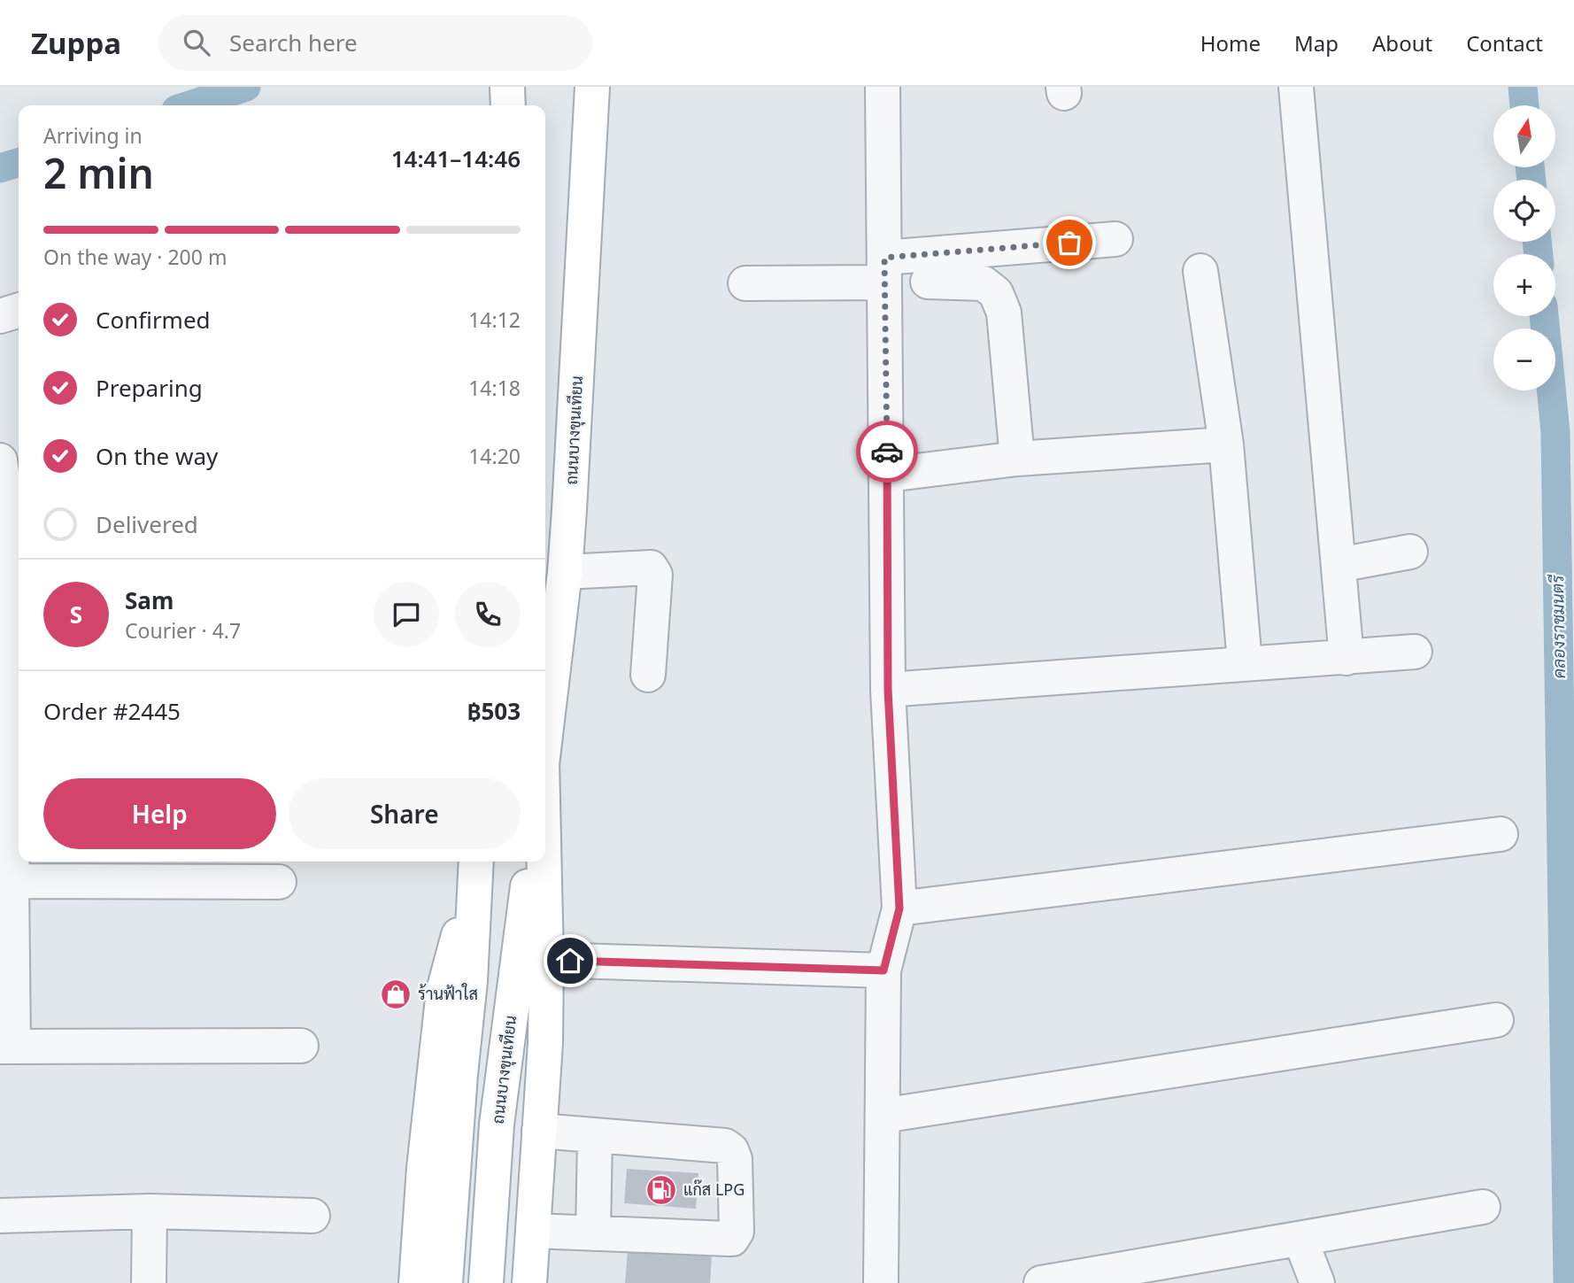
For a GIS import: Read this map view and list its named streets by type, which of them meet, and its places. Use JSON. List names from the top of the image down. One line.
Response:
{"streets":{"main road":["ถนนบางขุนเทียน"]},"water":["คลองราชมนตรี"],"places":{"shop":["ร้านฟ้าใส"],"fuel station":["แก๊ส LPG"]},"north":"top","page":{"header":"Zuppa","search":"Search here","nav":["Home","Map","About","Contact"],"map_buttons":["+","−"],"heading":["2 min","Arriving in","14:41–14:46"],"panel":["Sam","Courier · 4.7","Order #2445","฿503"],"bar":"On the way · 200 m","list":[["Confirmed","14:12"],["Preparing","14:18"],["On the way","14:20"],"Delivered"],"round":"S","buttons":["Help","Share"]}}
